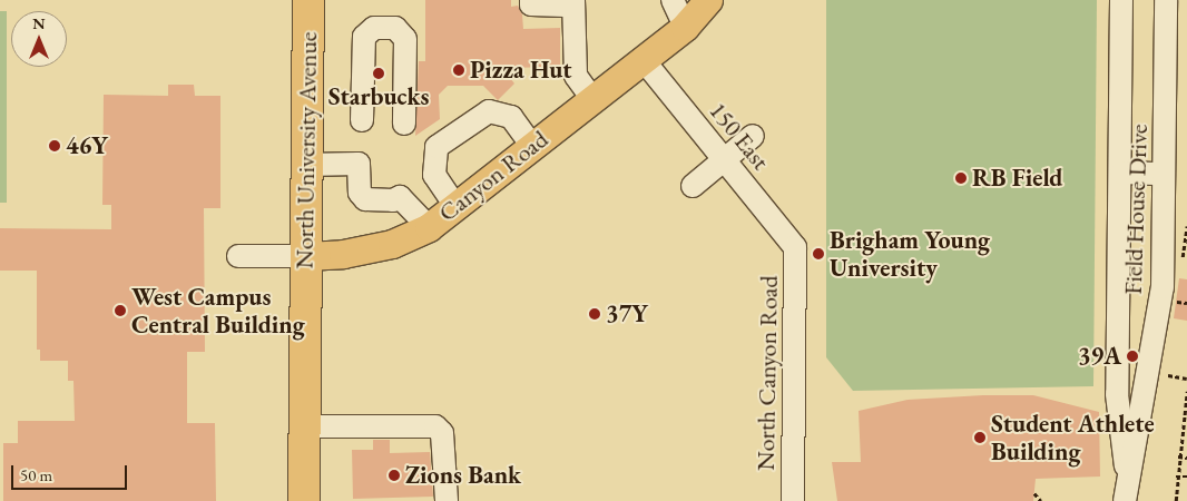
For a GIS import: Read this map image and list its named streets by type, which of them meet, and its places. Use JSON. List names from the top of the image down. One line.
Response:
{"streets":{"highway":["North University Avenue"],"main road":["Canyon Road"],"street":["150 East","Field House Drive","North Canyon Road"]},"crossings":[["150 East","Canyon Road"],["150 East","North Canyon Road"],["North University Avenue","Canyon Road"]],"places":["Pizza Hut","Starbucks","46Y","RB Field","Brigham Young University","West Campus Central Building","37Y","39A","Student Athlete Building","Zions Bank"],"scale_bar":"50 m","north":"top"}
